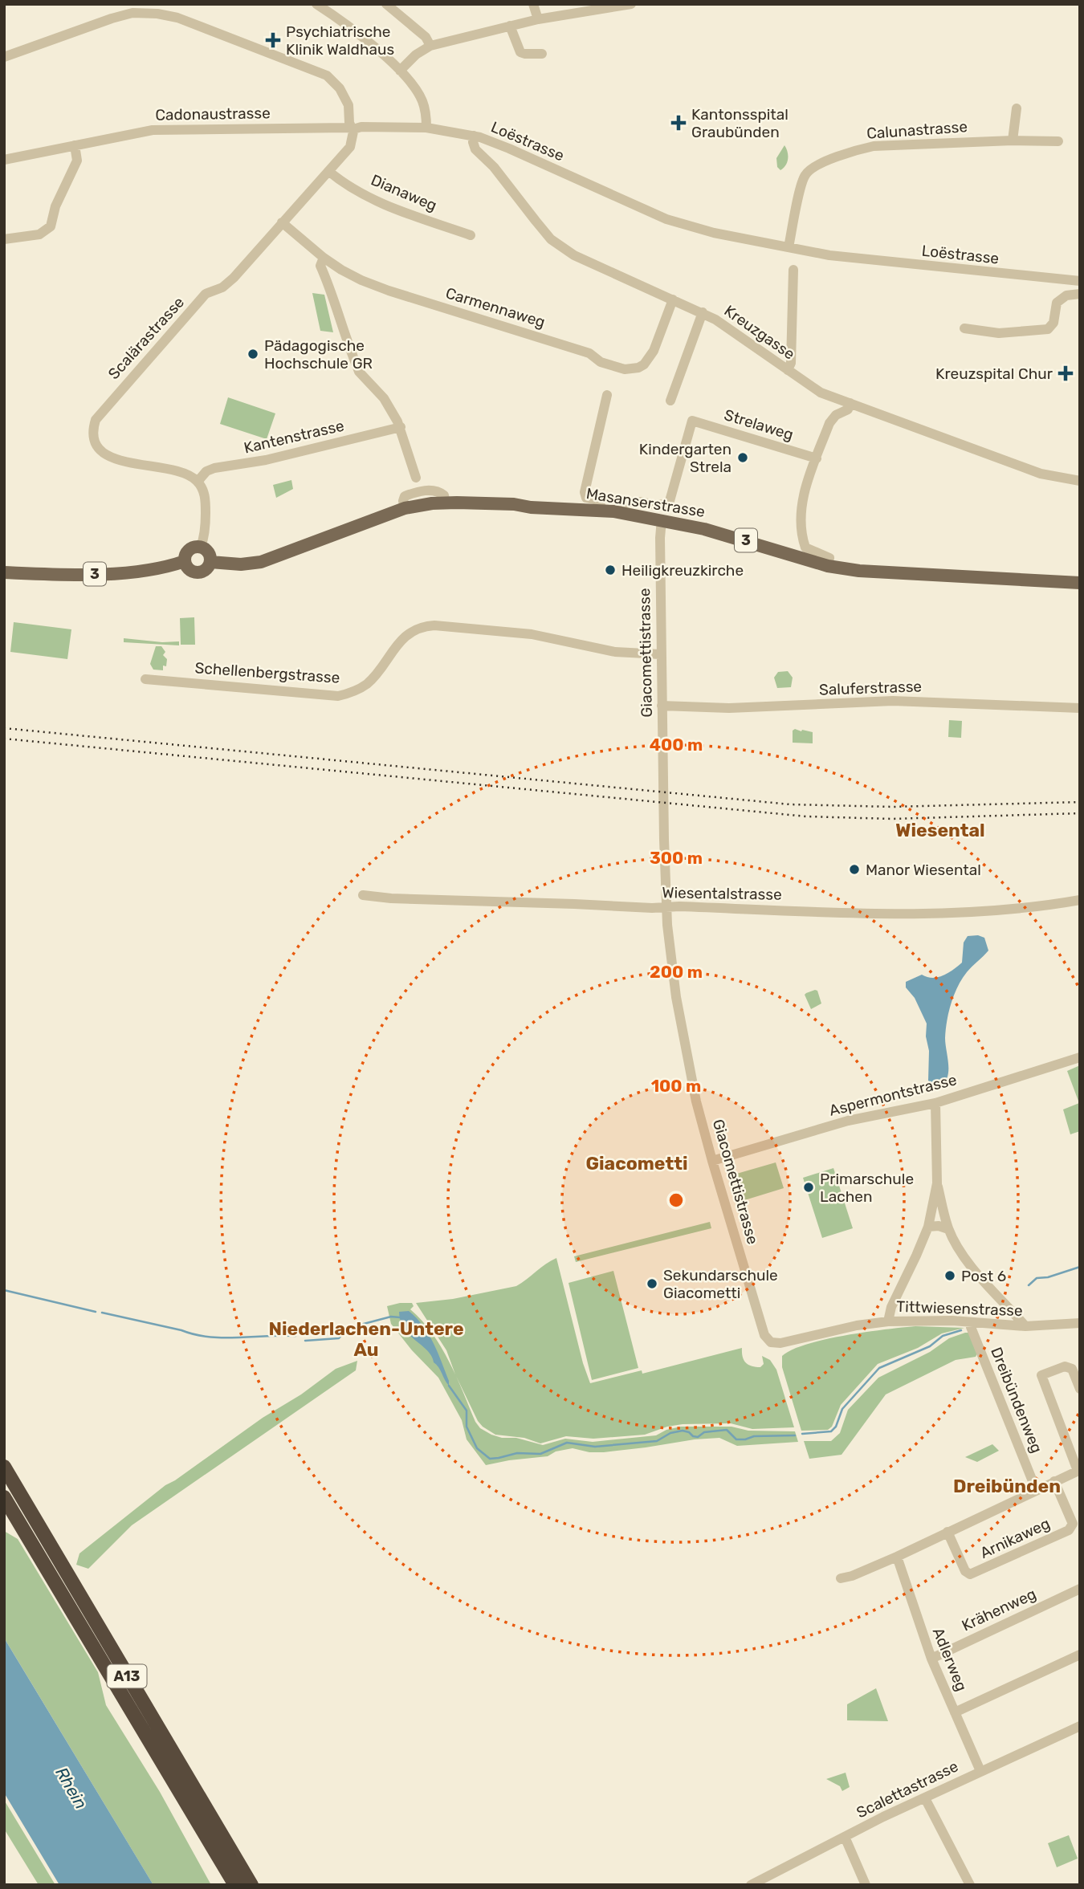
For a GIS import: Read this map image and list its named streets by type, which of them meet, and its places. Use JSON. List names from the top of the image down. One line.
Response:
{"streets":{"highway":["A13"],"main road":["Masanserstrasse","3"],"street":["Cadonaustrasse","Calunastrasse","Loëstrasse","Dianaweg","Carmennaweg","Kreuzgasse","Scalärastrasse","Strelaweg","Kantenstrasse","Giacomettistrasse","Schellenbergstrasse","Saluferstrasse","Wiesentalstrasse","Aspermontstrasse","Tittwiesenstrasse","Dreibündenweg","Arnikaweg","Krähenweg","Adlerweg","Scalettastrasse"]},"crossings":[["Cadonaustrasse","Loëstrasse"],["Cadonaustrasse","Scalärastrasse"],["Calunastrasse","Loëstrasse"],["Loëstrasse","Kreuzgasse"],["Loëstrasse","Scalärastrasse"],["Dianaweg","Scalärastrasse"],["Carmennaweg","Kreuzgasse"],["Carmennaweg","Scalärastrasse"],["Scalärastrasse","Kantenstrasse"],["Strelaweg","Masanserstrasse"],["Masanserstrasse","3"],["Masanserstrasse","Giacomettistrasse"],["Giacomettistrasse","Schellenbergstrasse"],["Giacomettistrasse","Saluferstrasse"],["Giacomettistrasse","Wiesentalstrasse"],["Giacomettistrasse","Aspermontstrasse"],["Giacomettistrasse","Tittwiesenstrasse"],["Tittwiesenstrasse","Dreibündenweg"],["Krähenweg","Adlerweg"],["Adlerweg","Scalettastrasse"]],"districts":["Wiesental","Giacometti","Niederlachen-Untere Au","Dreibünden"],"water":["Rhein"],"places":{"health":["Psychiatrische Klinik Waldhaus","Kantonsspital Graubünden","Kreuzspital Chur"],"other":["Pädagogische Hochschule GR","Kindergarten Strela","Heiligkreuzkirche","Manor Wiesental","Primarschule Lachen","Post 6","Sekundarschule Giacometti"]},"rings":["400 m","300 m","200 m","100 m"]}
